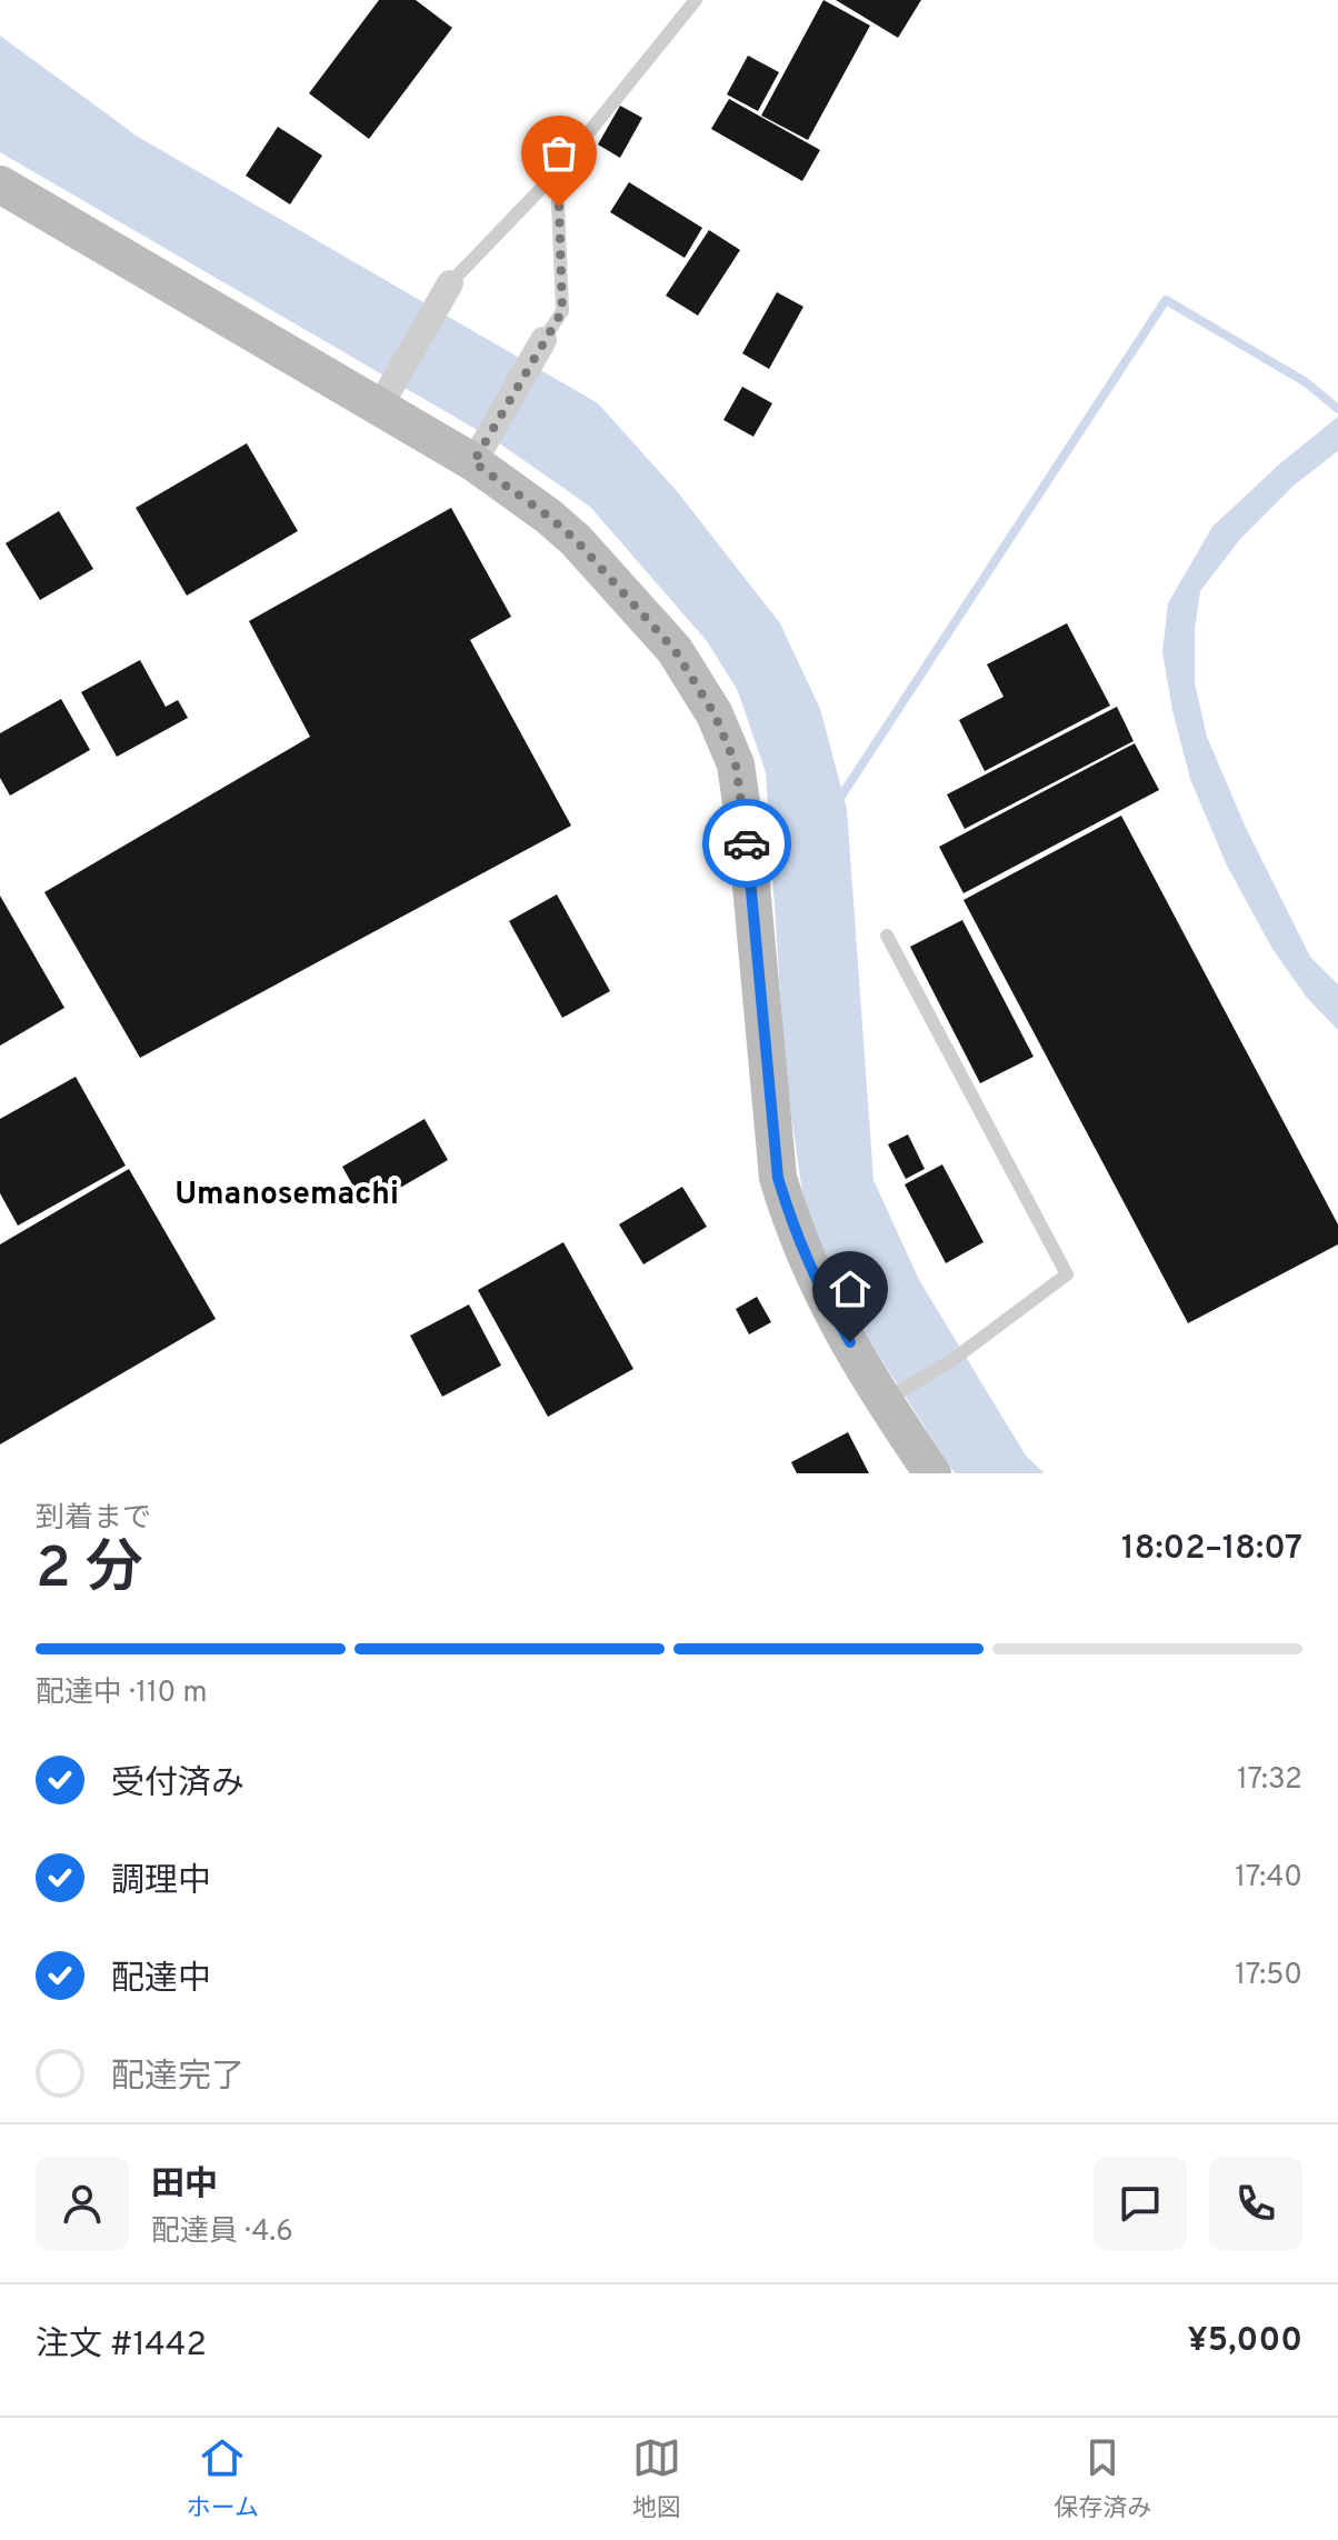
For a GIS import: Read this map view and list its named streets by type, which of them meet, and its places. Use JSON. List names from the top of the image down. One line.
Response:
{"districts":["Umanosemachi"],"page":{"heading":["2 分","到着まで","18:02–18:07"],"panel":["田中","配達員 · 4.6","注文 #1442","¥5,000"],"bar":"配達中 · 110 m","list":[["受付済み","17:32"],["調理中","17:40"],["配達中","17:50"],"配達完了"],"tabs":["ホーム","地図","保存済み"]}}
